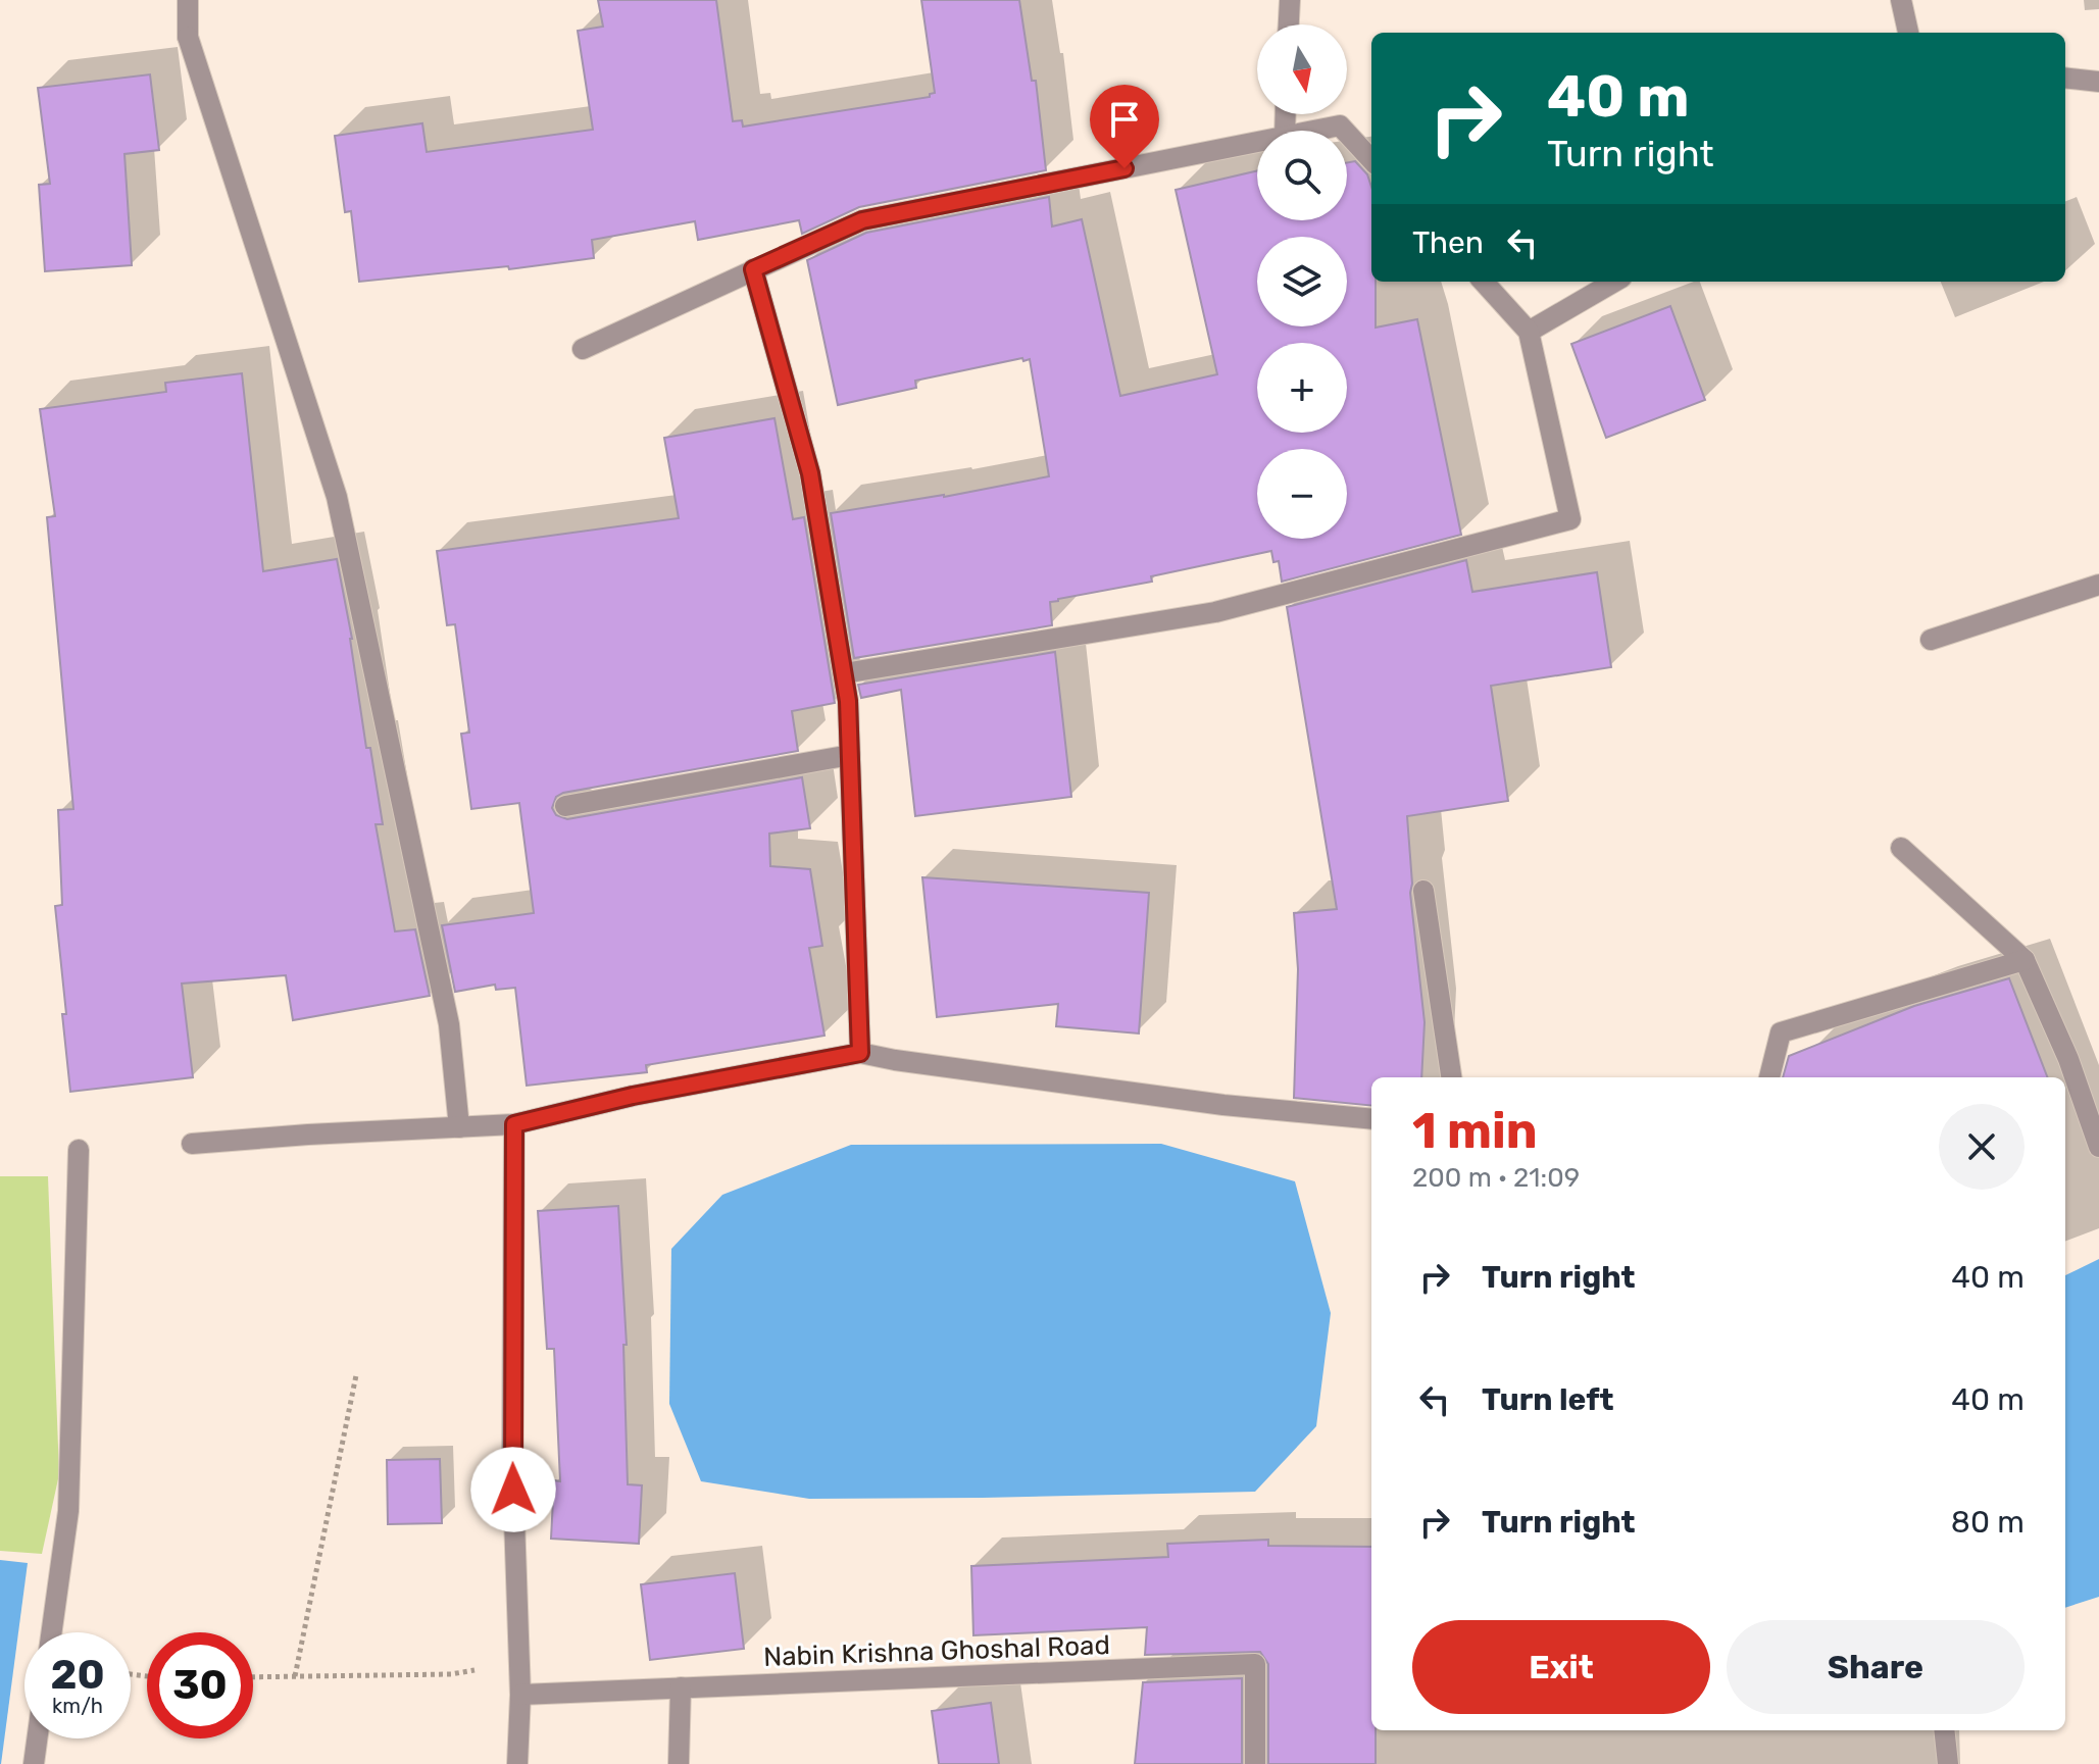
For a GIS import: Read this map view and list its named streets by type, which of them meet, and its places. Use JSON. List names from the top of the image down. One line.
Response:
{"streets":{"street":["Nabin Krishna Ghoshal Road"]},"north":"bottom","page":{"map_buttons":["+","−"],"turn":["40 m","Turn right"],"then":"Then","heading":["1 min","200 m · 21:09"],"list":[{"name":"Turn right","value":"40 m"},{"name":"Turn left","value":"40 m"},{"name":"Turn right","value":"80 m"}],"buttons":["Exit","Share"],"speed":"20 km/h","limit":"30"}}
